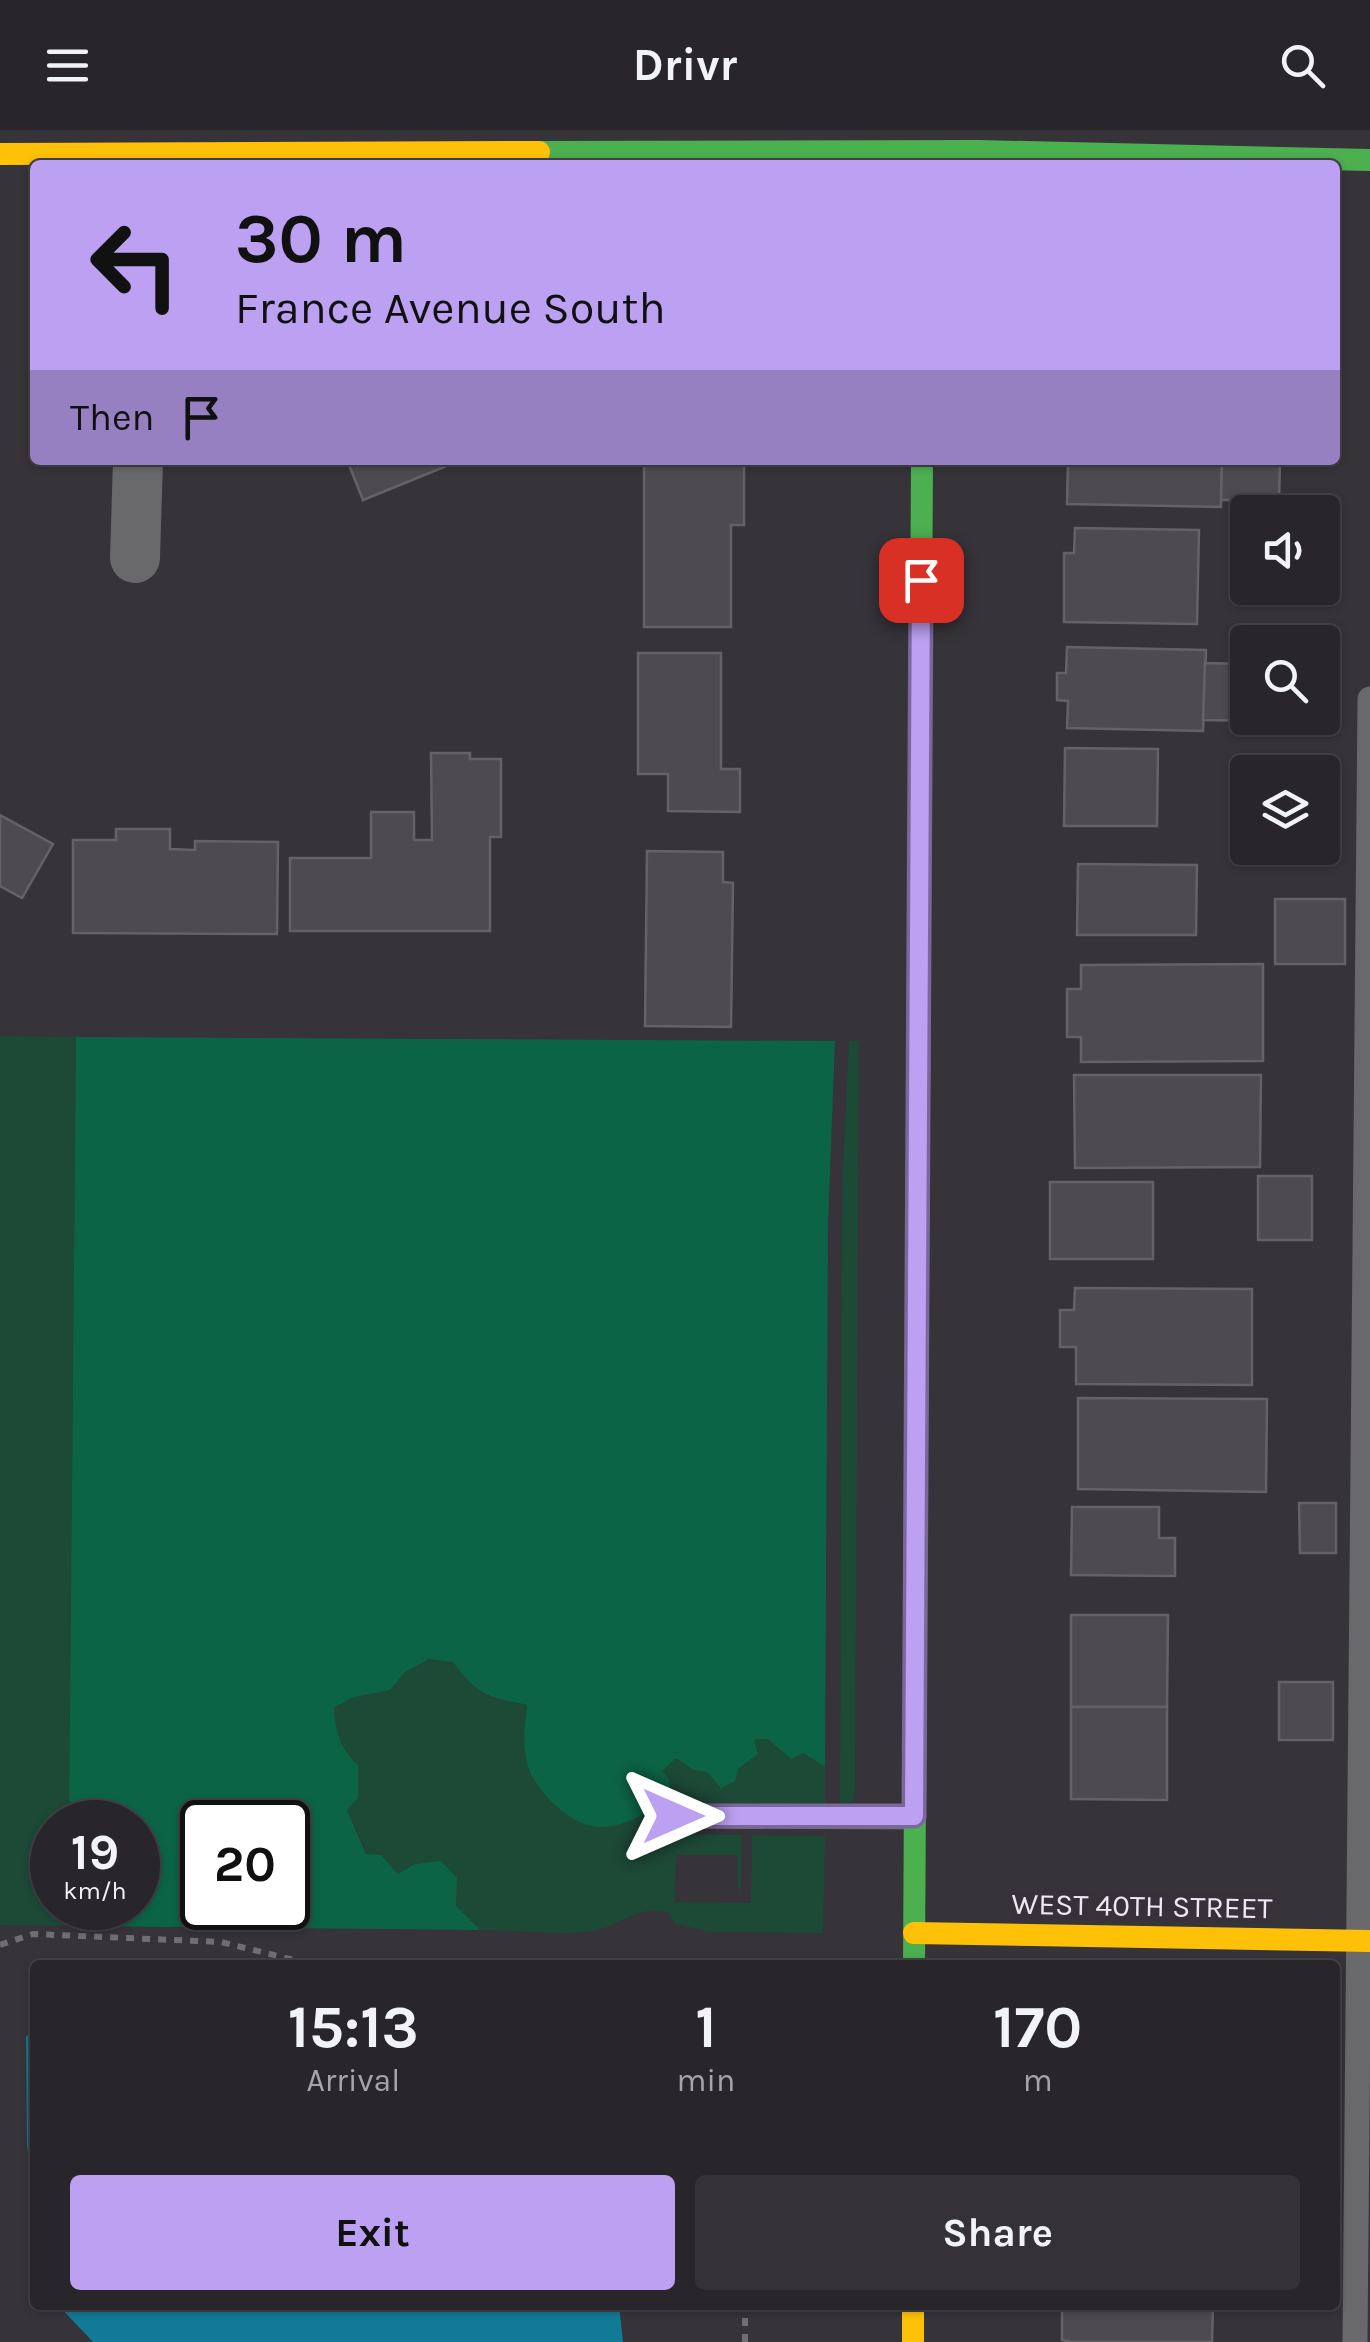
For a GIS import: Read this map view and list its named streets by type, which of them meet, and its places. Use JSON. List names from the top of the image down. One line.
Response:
{"streets":{"street":["WEST 40TH STREET"]},"page":{"header":"Drivr","turn":["30 m","France Avenue South"],"then":"Then","speed":"19 km/h","limit":"20","eta":["15:13","Arrival","1","min","170","m"],"buttons":["Exit","Share"]}}
